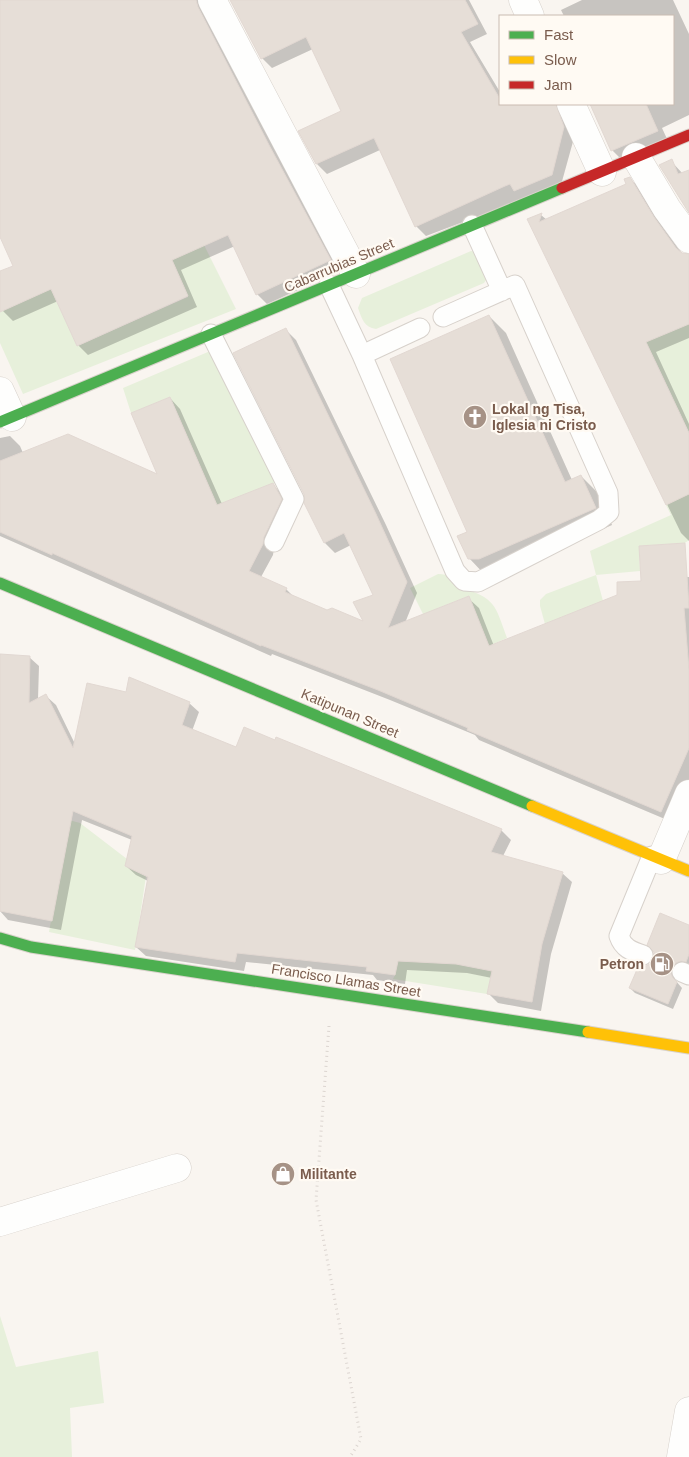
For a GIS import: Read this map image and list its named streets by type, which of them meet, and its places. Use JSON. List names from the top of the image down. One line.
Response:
{"streets":{"street":["Cabarrubias Street","Katipunan Street","Francisco Llamas Street"]},"places":{"church":["Lokal ng Tisa, Iglesia ni Cristo"],"fuel station":["Petron"],"shop":["Militante"]},"legend":["Fast","Slow","Jam"]}
